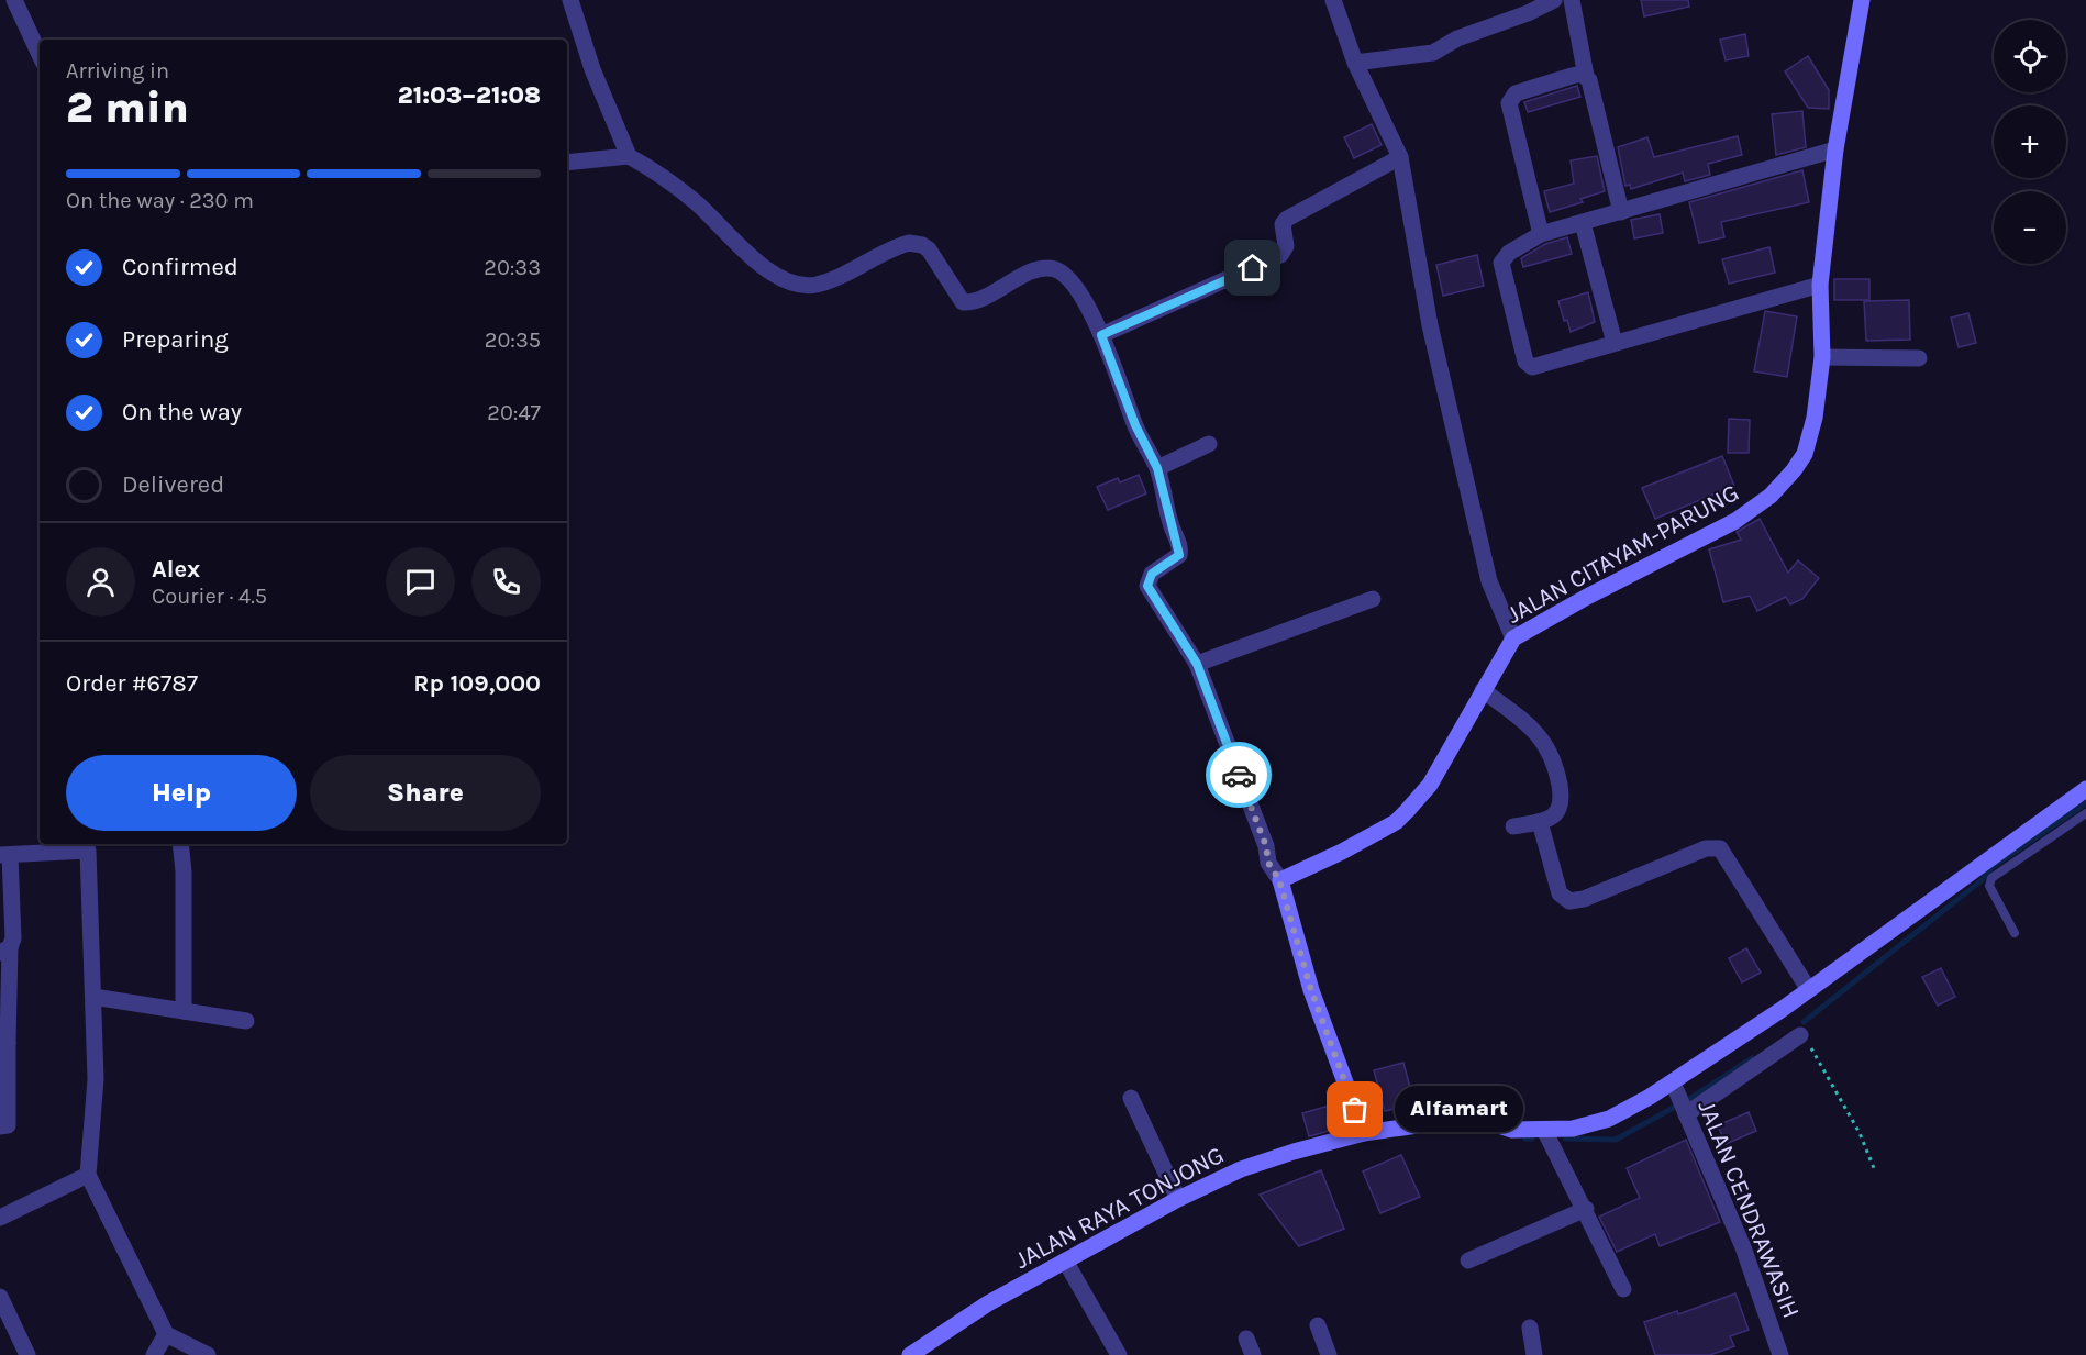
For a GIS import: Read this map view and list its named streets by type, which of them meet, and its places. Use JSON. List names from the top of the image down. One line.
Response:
{"streets":{"main road":["JALAN CITAYAM-PARUNG","JALAN RAYA TONJONG"],"street":["JALAN CENDRAWASIH"]},"places":["Alfamart"],"page":{"map_buttons":["+","−"],"heading":["2 min","Arriving in","21:03–21:08"],"panel":["Alex","Courier · 4.5","Order #6787","Rp 109,000"],"bar":"On the way · 230 m","list":[["Confirmed","20:33"],["Preparing","20:35"],["On the way","20:47"],"Delivered"],"buttons":["Help","Share"],"bubble":"Alfamart"}}
